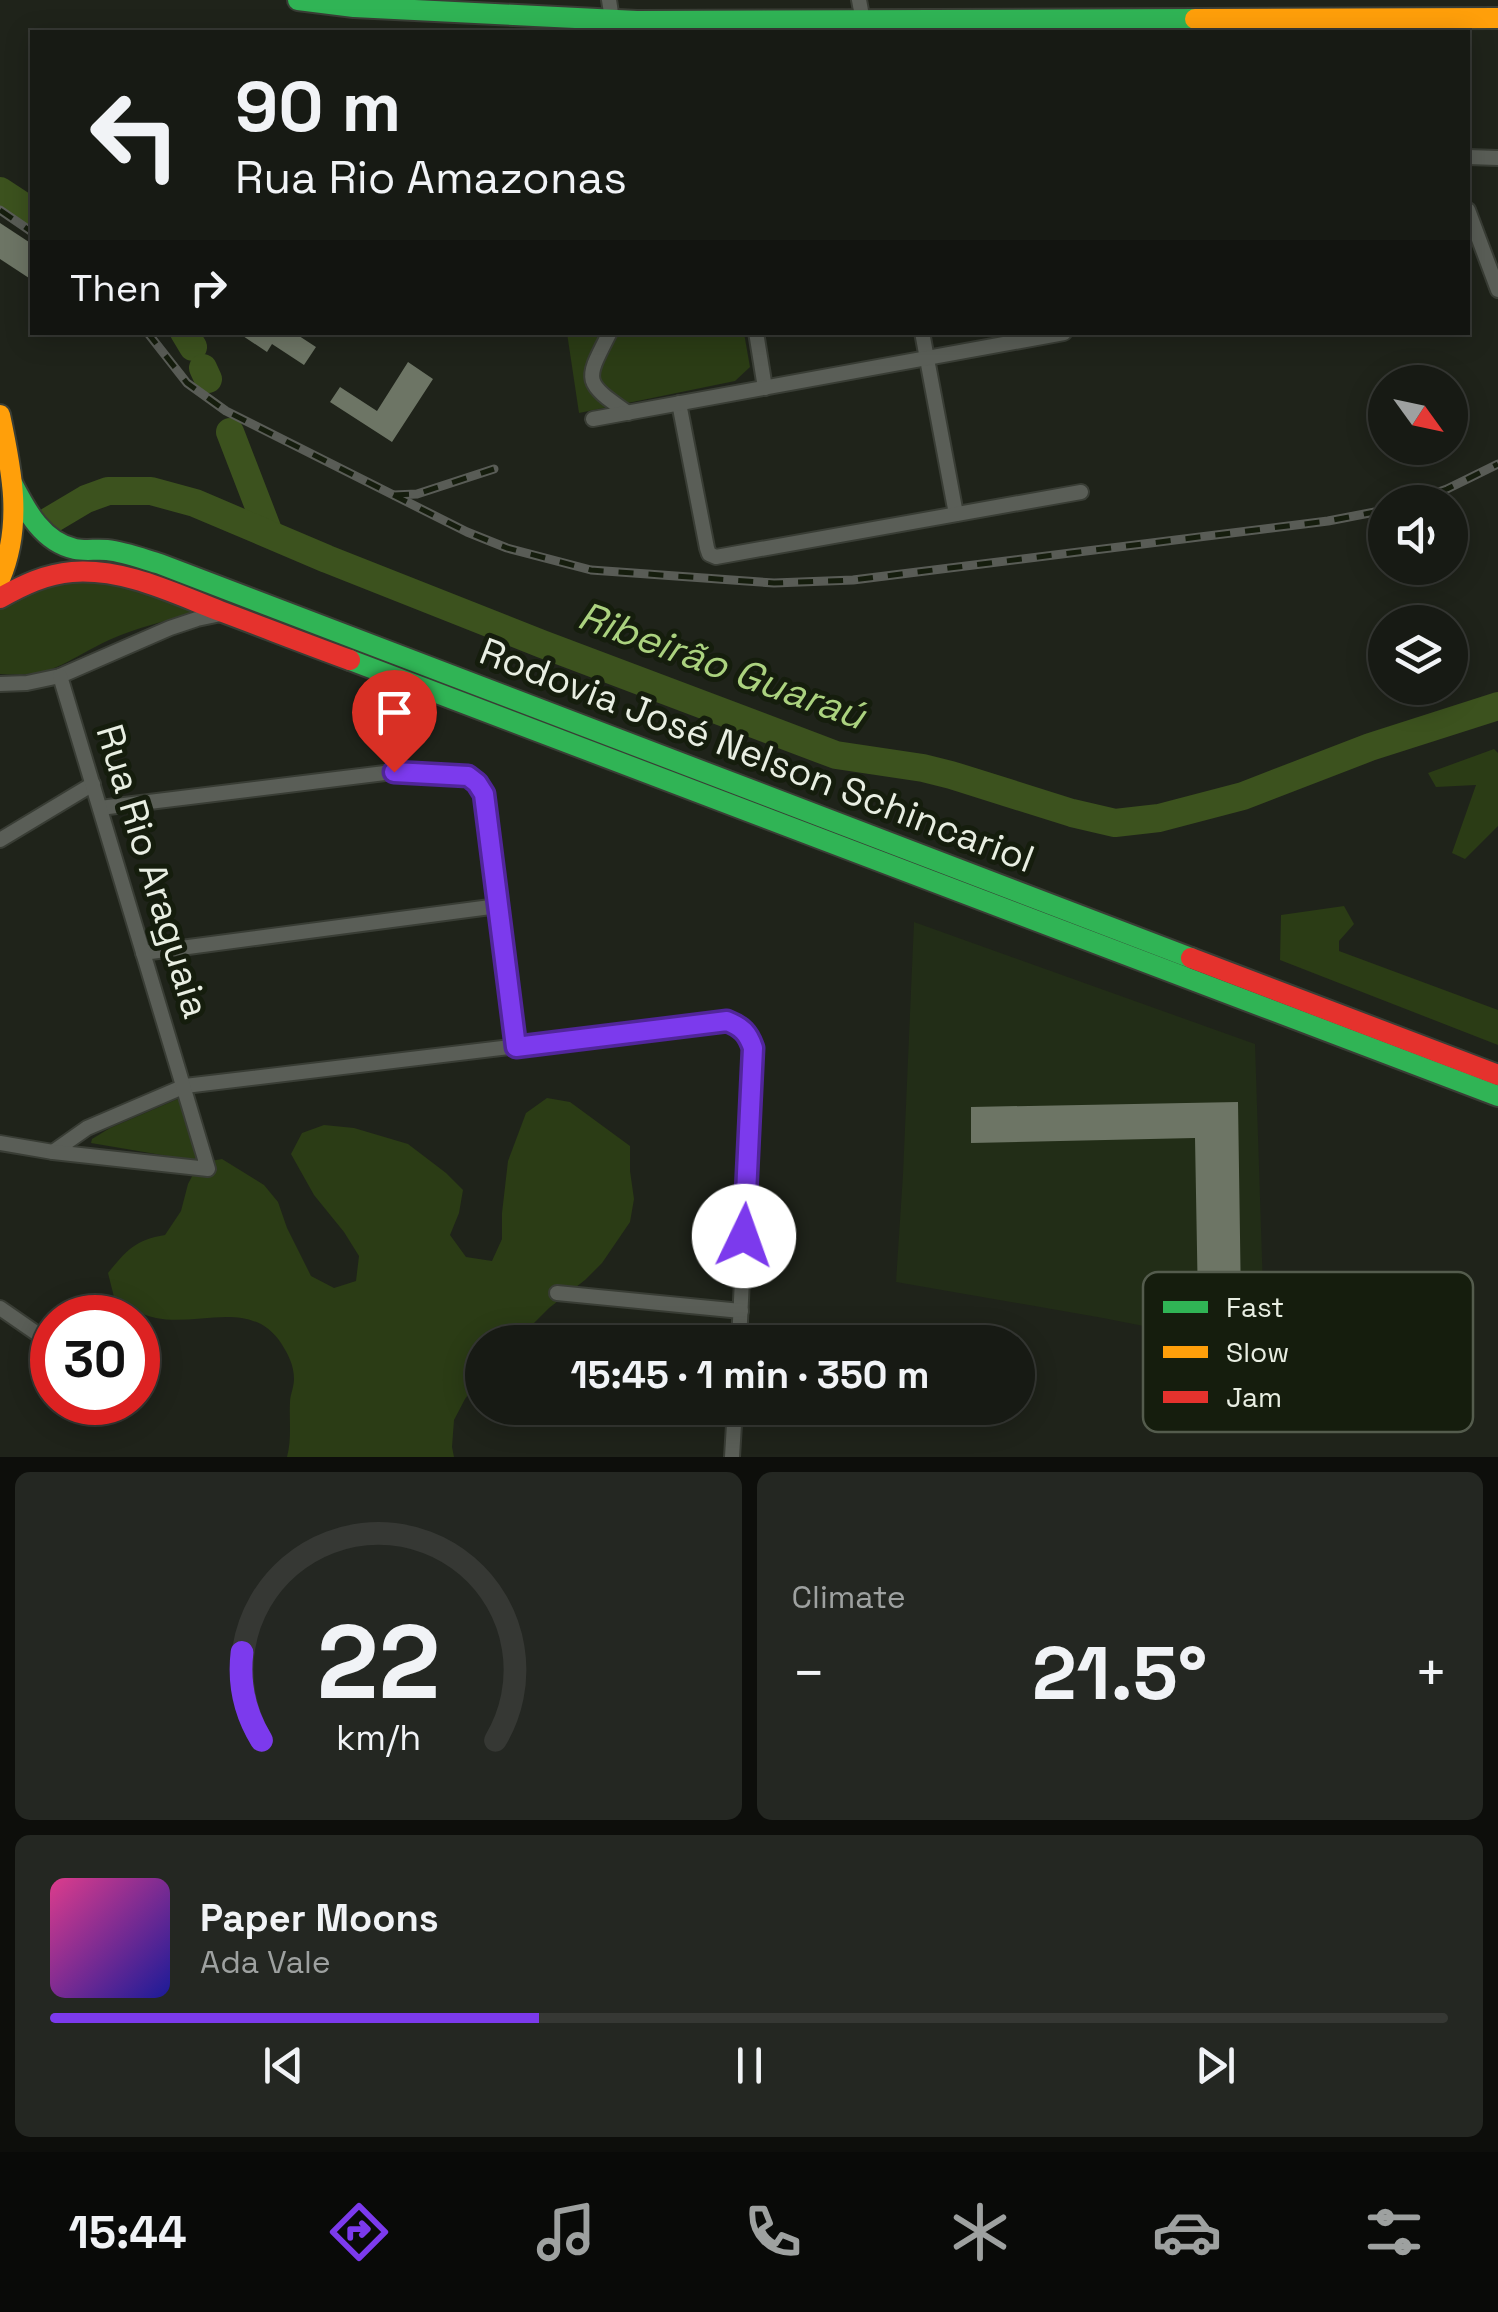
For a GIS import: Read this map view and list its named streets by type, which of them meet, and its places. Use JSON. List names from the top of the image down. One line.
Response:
{"streets":{"main road":["Rodovia José Nelson Schincariol"],"street":["Rua Rio Araguaia"]},"water":["Ribeirão Guaraú"],"legend":["Fast","Slow","Jam"],"north":"bottom right","page":{"turn":["90 m","Rua Rio Amazonas"],"then":"Then","limit":"30","trip":"15:45 · 1 min · 350 m","tile":"Climate","heat":["−","21.5°","+"],"song":["Paper Moons","Ada Vale"],"tabs":"15:44","gauge":["22","km/h"]}}
